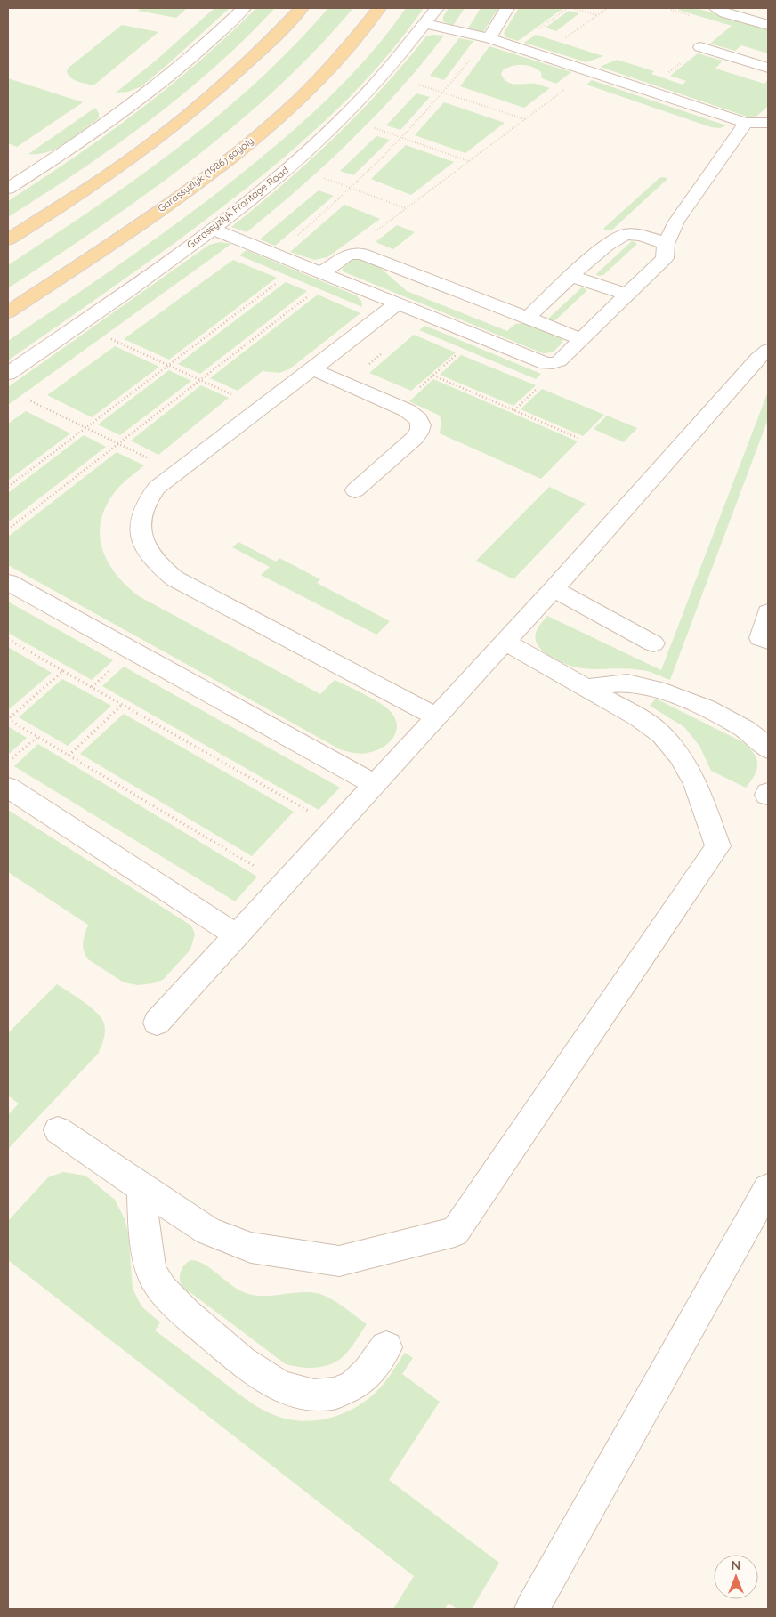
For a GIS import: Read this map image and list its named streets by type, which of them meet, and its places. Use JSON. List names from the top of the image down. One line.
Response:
{"streets":{"main road":["Garaşsyzlyk (1986) şaýoly"],"street":["Garassyzlyk Frontage Road"]},"north":"top"}
